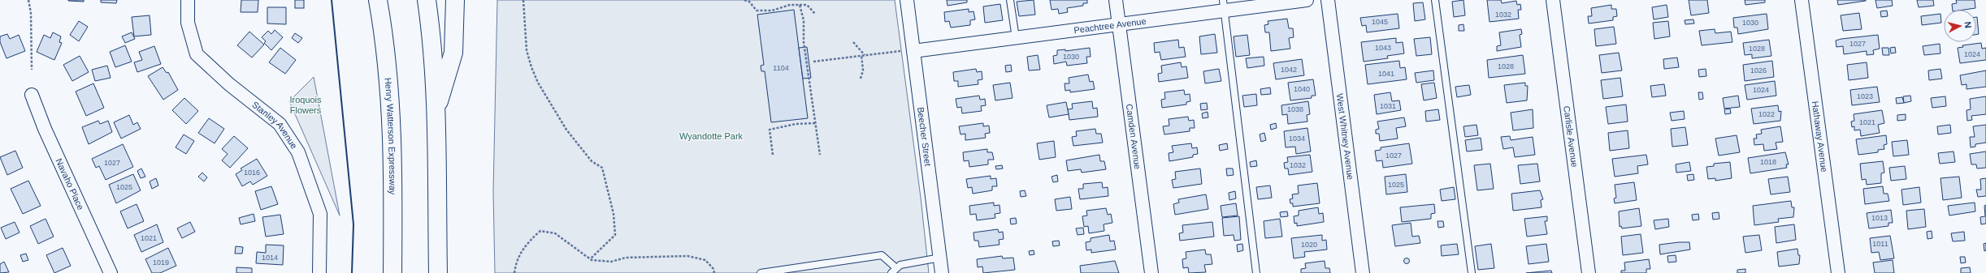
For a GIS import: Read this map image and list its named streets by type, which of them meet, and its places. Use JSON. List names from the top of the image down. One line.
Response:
{"streets":{"highway":["Henry Watterson Expressway"],"street":["Peachtree Avenue","Stanley Avenue","Beecher Street","Camden Avenue","West Whitney Avenue","Hathaway Avenue","Carlisle Avenue","Navaho Place"]},"crossings":[["Peachtree Avenue","Beecher Street"],["Peachtree Avenue","Camden Avenue"]],"parks":["Iroquois Flowers","Wyandotte Park"],"house_numbers":["1032","1045","1030","1027","1043","1028","1024","1030","1028","1104","1042","1026","1041","1040","1024","1023","1031","1038","1022","1021","1034","1027","1018","1027","1032","1016","1025","1025","1013","1021","1011","1020","1014","1019"],"north":"right"}
